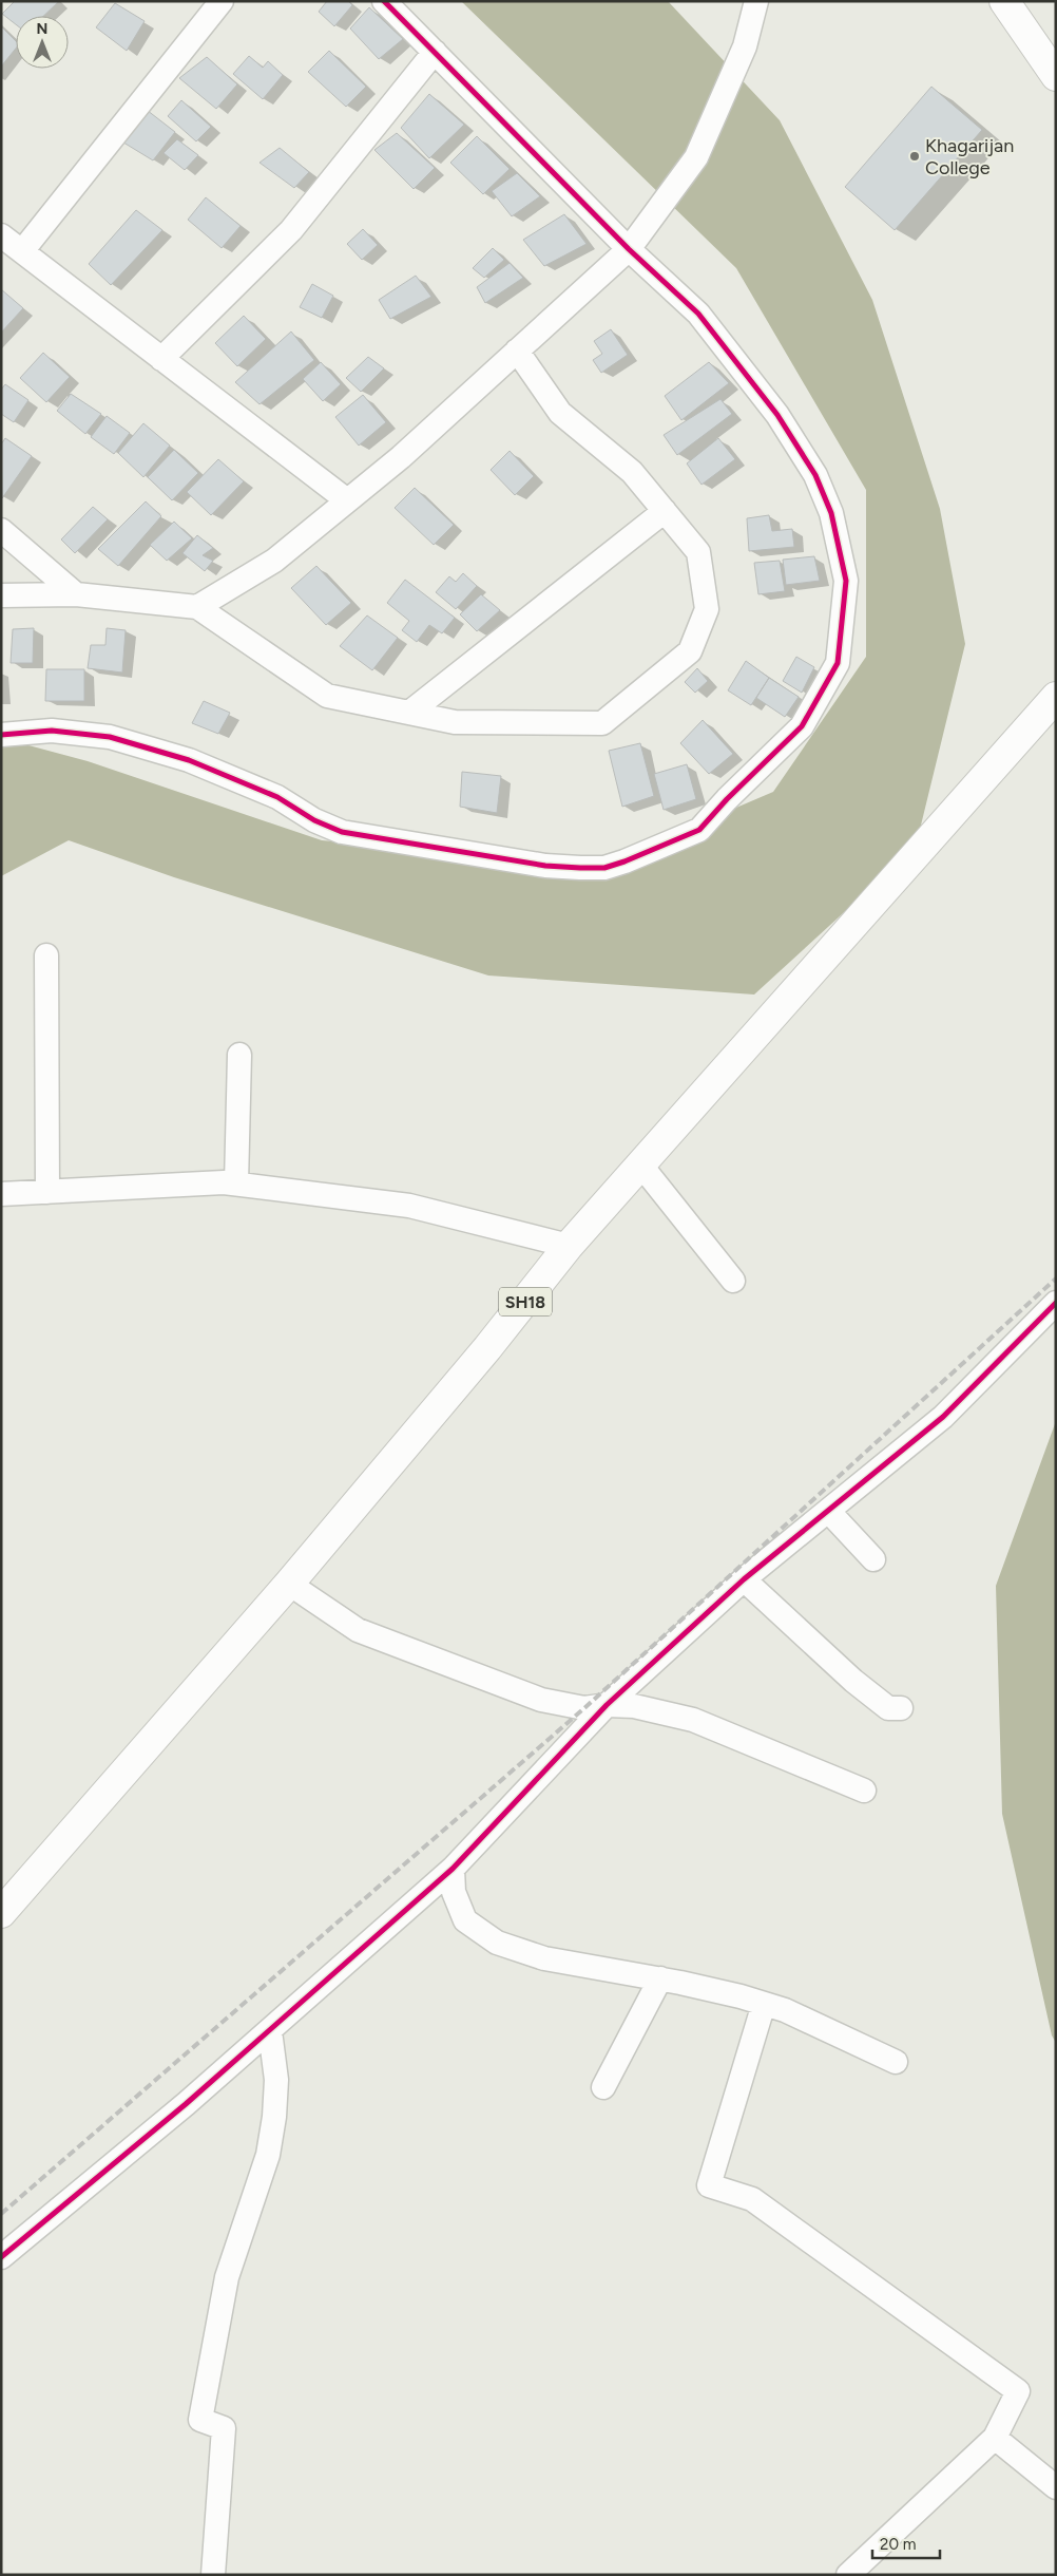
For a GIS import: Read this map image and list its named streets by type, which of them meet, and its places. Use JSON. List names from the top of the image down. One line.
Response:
{"streets":{"main road":["SH18"]},"places":["Khagarijan College"],"scale_bar":"20 m","north":"top"}
